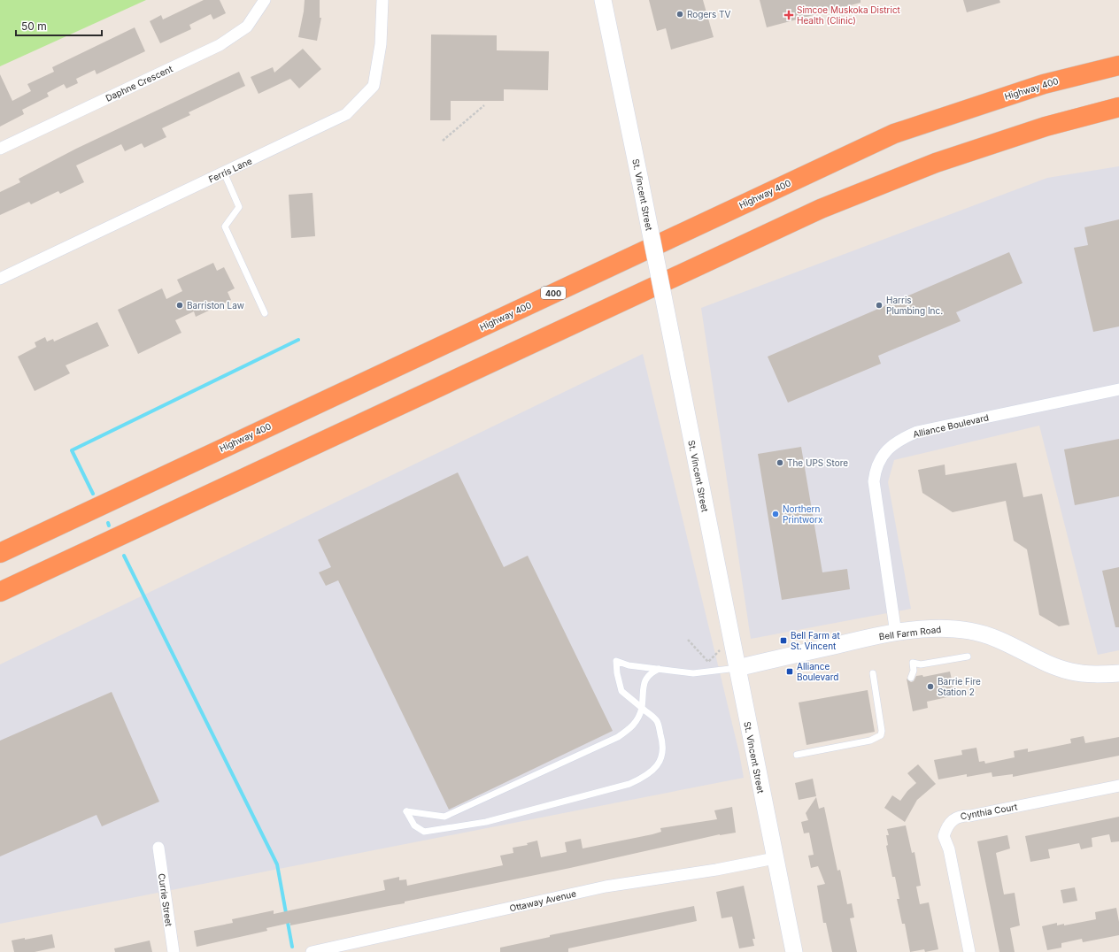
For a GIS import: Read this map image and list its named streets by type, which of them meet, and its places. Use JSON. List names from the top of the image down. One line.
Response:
{"streets":{"highway":["Highway 400","400"],"main road":["St. Vincent Street","Bell Farm Road"],"street":["Daphne Crescent","Ferris Lane","Alliance Boulevard","Cynthia Court","Currie Street","Ottaway Avenue"]},"crossings":[["St. Vincent Street","Bell Farm Road"],["St. Vincent Street","Ottaway Avenue"],["Alliance Boulevard","Bell Farm Road"]],"places":{"other":["Rogers TV","Barriston Law","Harris Plumbing Inc.","The UPS Store","Northern Printworx","Barrie Fire Station 2"],"health":["Simcoe Muskoka District Health (Clinic)"],"transit":["Bell Farm at St. Vincent","Alliance Boulevard"]},"scale_bar":"50 m"}
